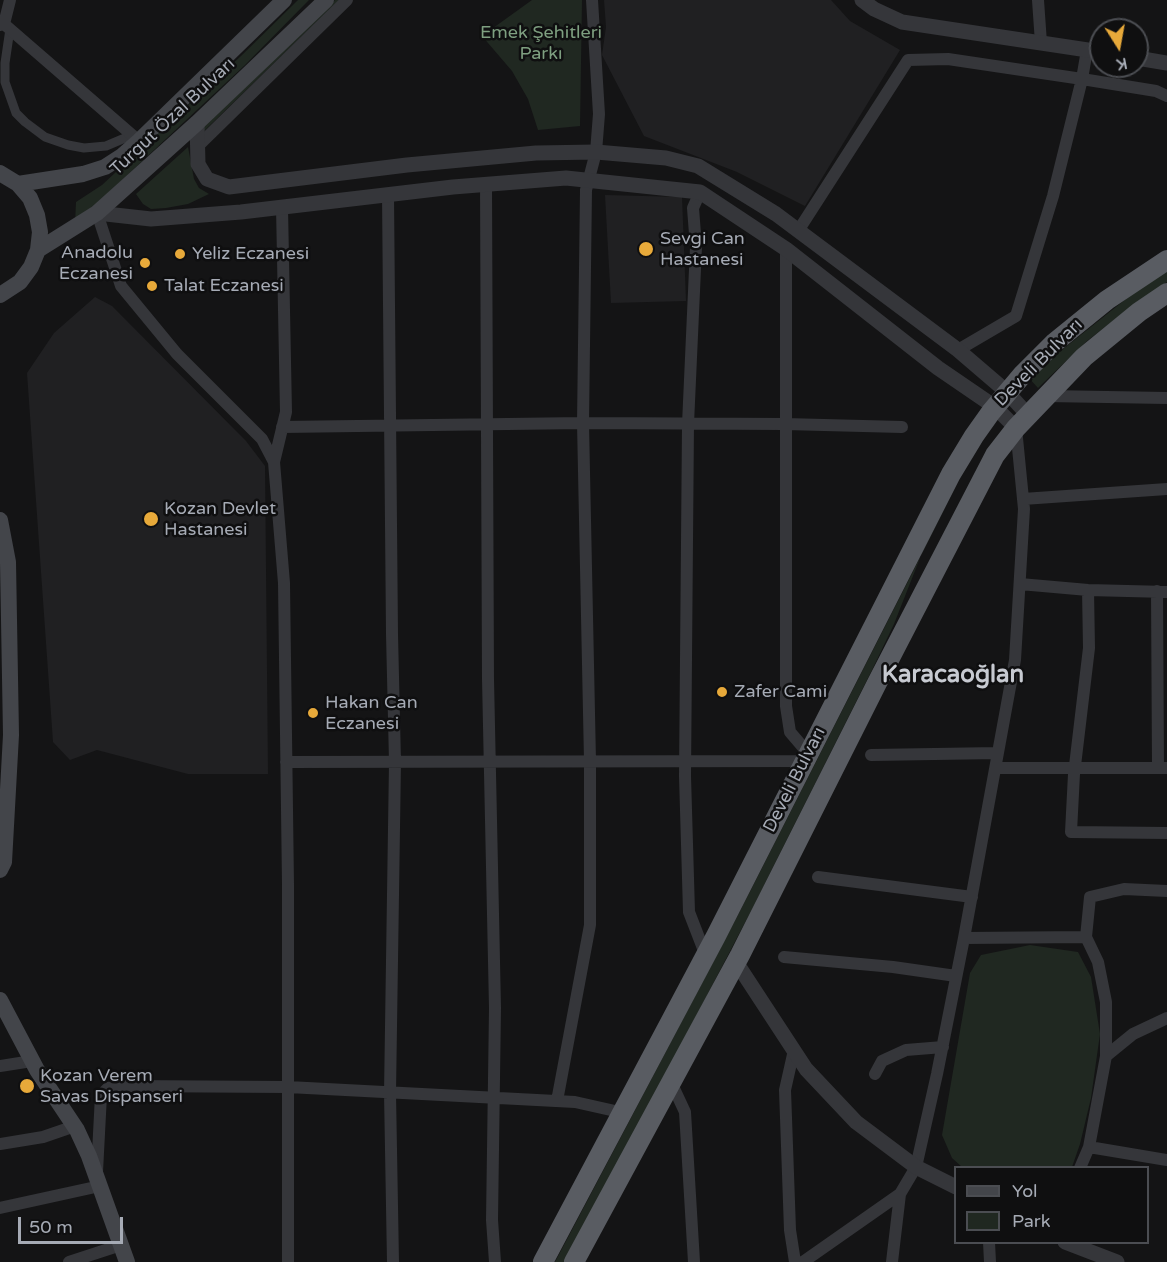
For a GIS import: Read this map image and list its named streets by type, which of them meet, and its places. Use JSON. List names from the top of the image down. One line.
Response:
{"streets":{"highway":["Develi Bulvarı"],"main road":["Turgut Özal Bulvarı"]},"districts":["Karacaoğlan"],"parks":["Emek Şehitleri Parkı"],"places":["Sevgi Can Hastanesi","Yeliz Eczanesi","Anadolu Eczanesi","Talat Eczanesi","Kozan Devlet Hastanesi","Zafer Cami","Hakan Can Eczanesi","Kozan Verem Savas Dispanseri"],"legend":["Yol","Park"],"scale_bar":"50 m","north":"bottom"}
